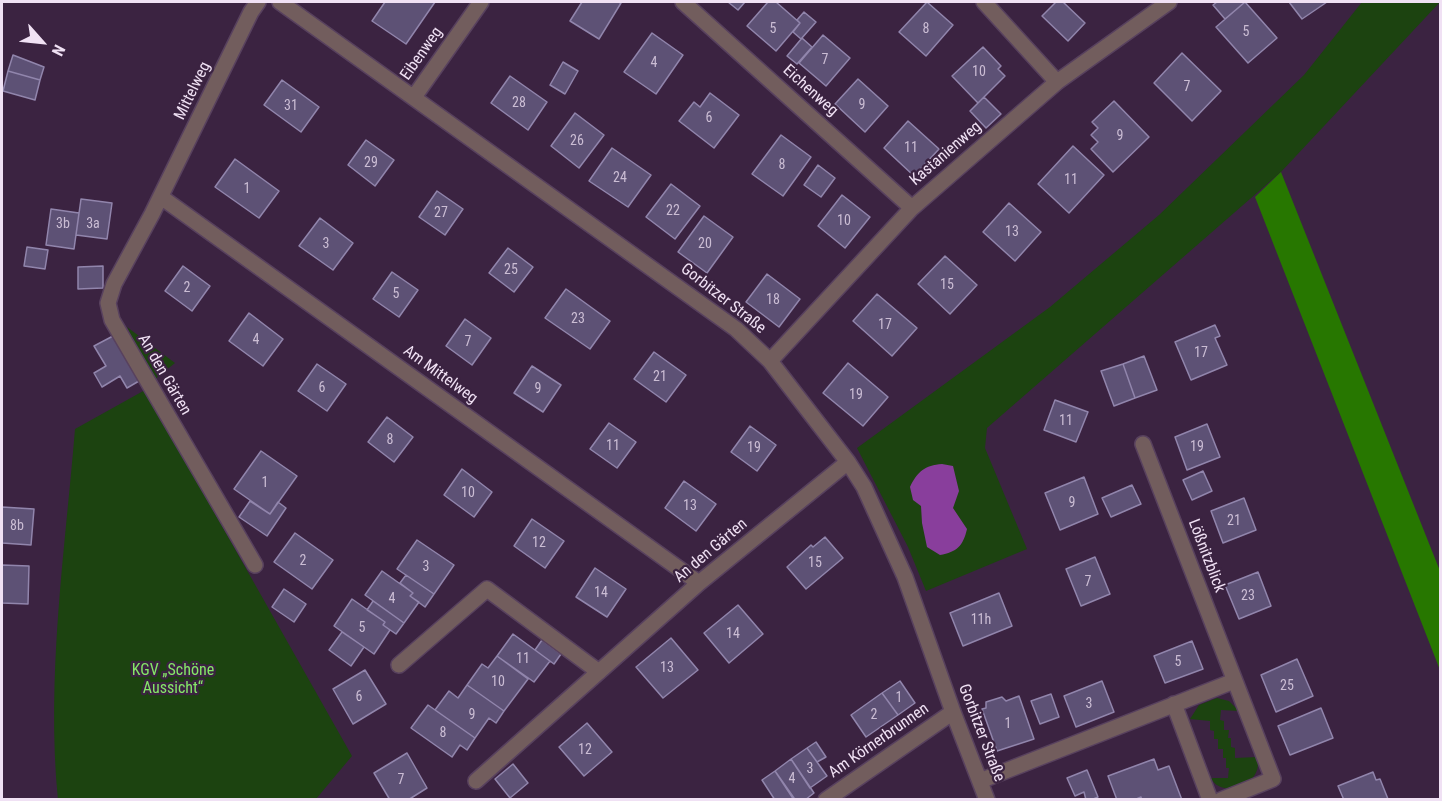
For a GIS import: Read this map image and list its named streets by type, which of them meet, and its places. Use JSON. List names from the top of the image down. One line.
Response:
{"streets":{"street":["Eibenweg","Mittelweg","Eichenweg","Kastanienweg","Gorbitzer Straße","An den Gärten","Am Mittelweg","Lößnitzblick","Am Körnerbrunnen"]},"crossings":[["Eibenweg","Gorbitzer Straße"],["Mittelweg","An den Gärten"],["Mittelweg","Am Mittelweg"],["Eichenweg","Kastanienweg"],["Kastanienweg","Gorbitzer Straße"],["Gorbitzer Straße","An den Gärten"],["Gorbitzer Straße","Am Körnerbrunnen"],["An den Gärten","Am Mittelweg"]],"parks":["KGV „Schöne Aussicht“"],"house_numbers":["5","8","5","7","4","10","7","28","9","31","6","9","26","11","29","8","24","11","1","22","27","10","3b","3a","13","3","20","25","15","2","5","18","23","17","4","7","17","21","6","9","19","11","8","11","19","19","1","10","9","13","21","8b","12","2","15","3","7","14","23","4","11h","5","14","11","5","13","10","25","6","1","3","9","2","1","8","12","3","4","7"],"north":"bottom right"}
